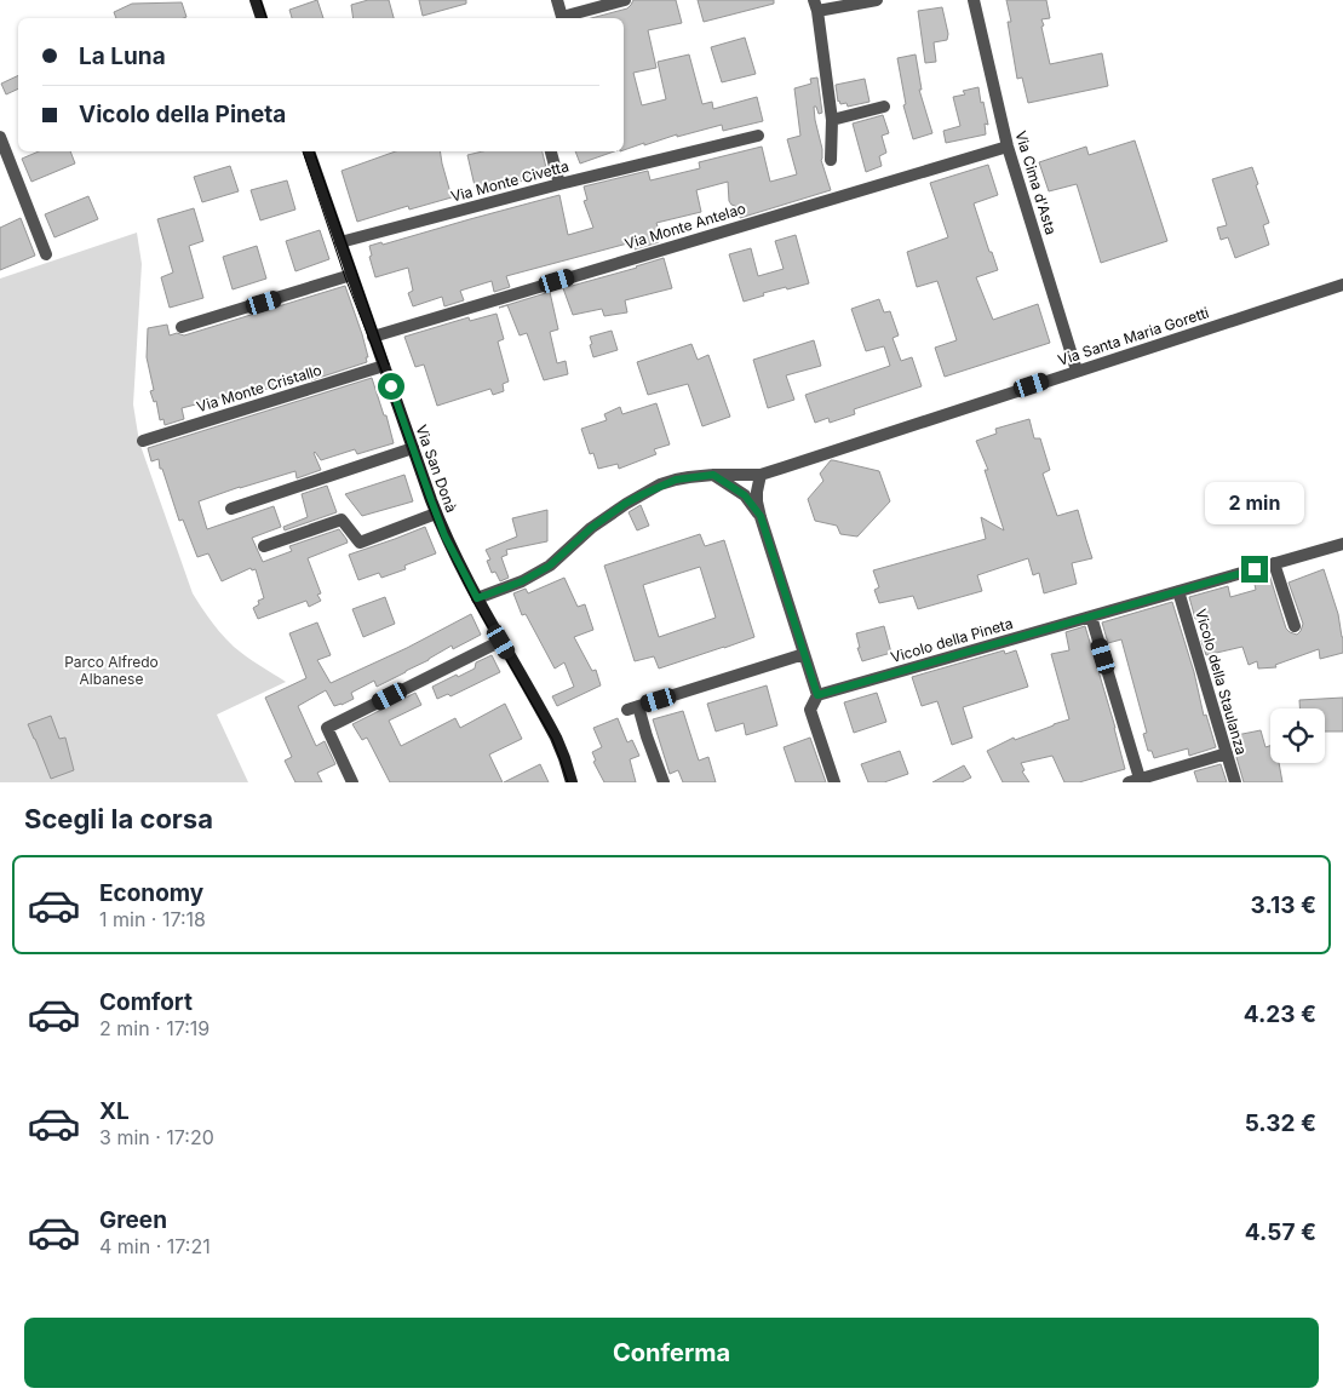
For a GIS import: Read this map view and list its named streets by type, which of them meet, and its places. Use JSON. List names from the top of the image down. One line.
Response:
{"streets":{"street":["Via Monte Civetta","Via Cima d'Asta","Via Monte Antelao","Via Santa Maria Goretti","Via Monte Cristallo","Via San Donà","Vicolo della Pineta","Vicolo della Staulanza"]},"crossings":[["Via Monte Civetta","Via San Donà"],["Via Cima d'Asta","Via Monte Antelao"],["Via Cima d'Asta","Via Santa Maria Goretti"],["Via Monte Antelao","Via San Donà"],["Via Monte Cristallo","Via San Donà"],["Vicolo della Pineta","Vicolo della Staulanza"]],"parks":["Parco Alfredo Albanese"],"page":{"banner":["La Luna","Vicolo della Pineta"],"bubble":"2 min","heading":"Scegli la corsa","list":[{"name":"Economy","note":"1 min · 17:18","value":"3.13 €"},{"name":"Comfort","note":"2 min · 17:19","value":"4.23 €"},{"name":"XL","note":"3 min · 17:20","value":"5.32 €"},{"name":"Green","note":"4 min · 17:21","value":"4.57 €"}],"buttons":"Conferma"}}
